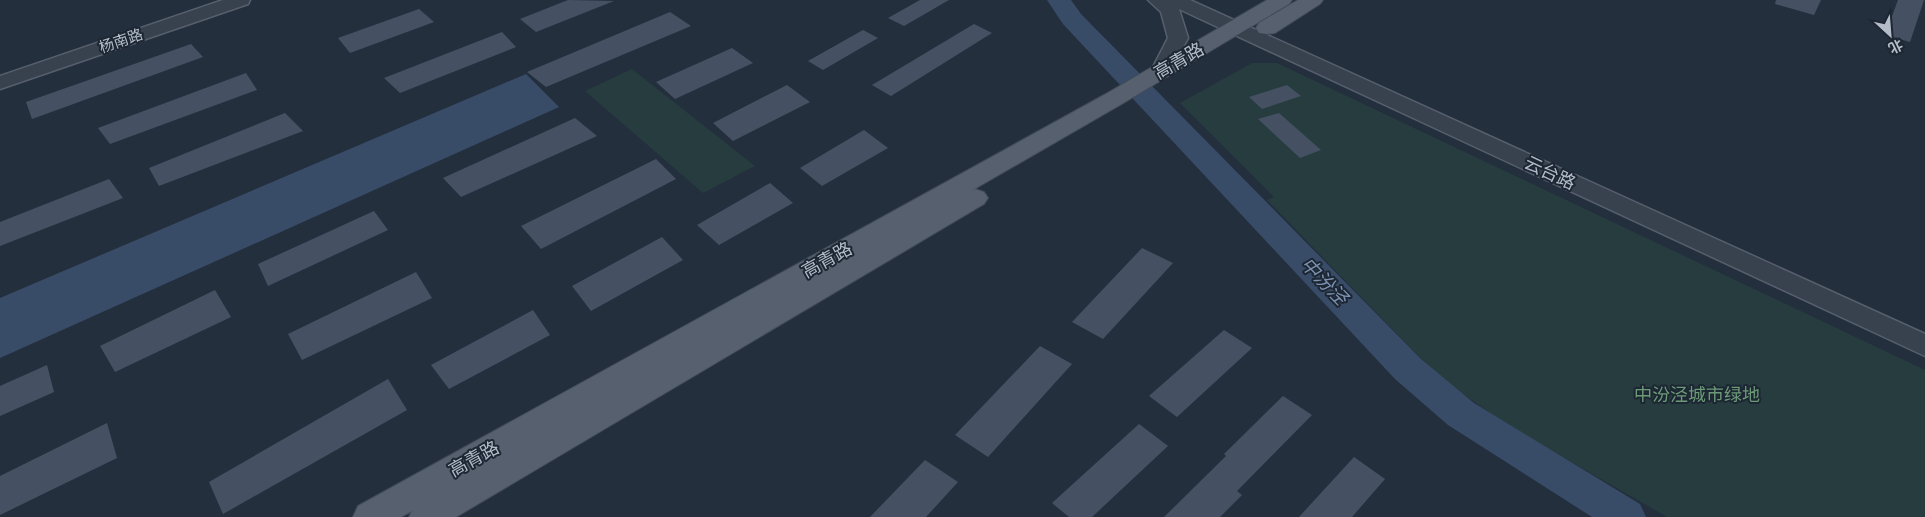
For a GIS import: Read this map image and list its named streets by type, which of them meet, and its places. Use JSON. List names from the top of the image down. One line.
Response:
{"streets":{"main road":["高青路"],"street":["杨南路","云台路"]},"crossings":[["高青路","云台路"]],"water":["中汾泾"],"parks":["中汾泾城市绿地"],"north":"bottom right"}
